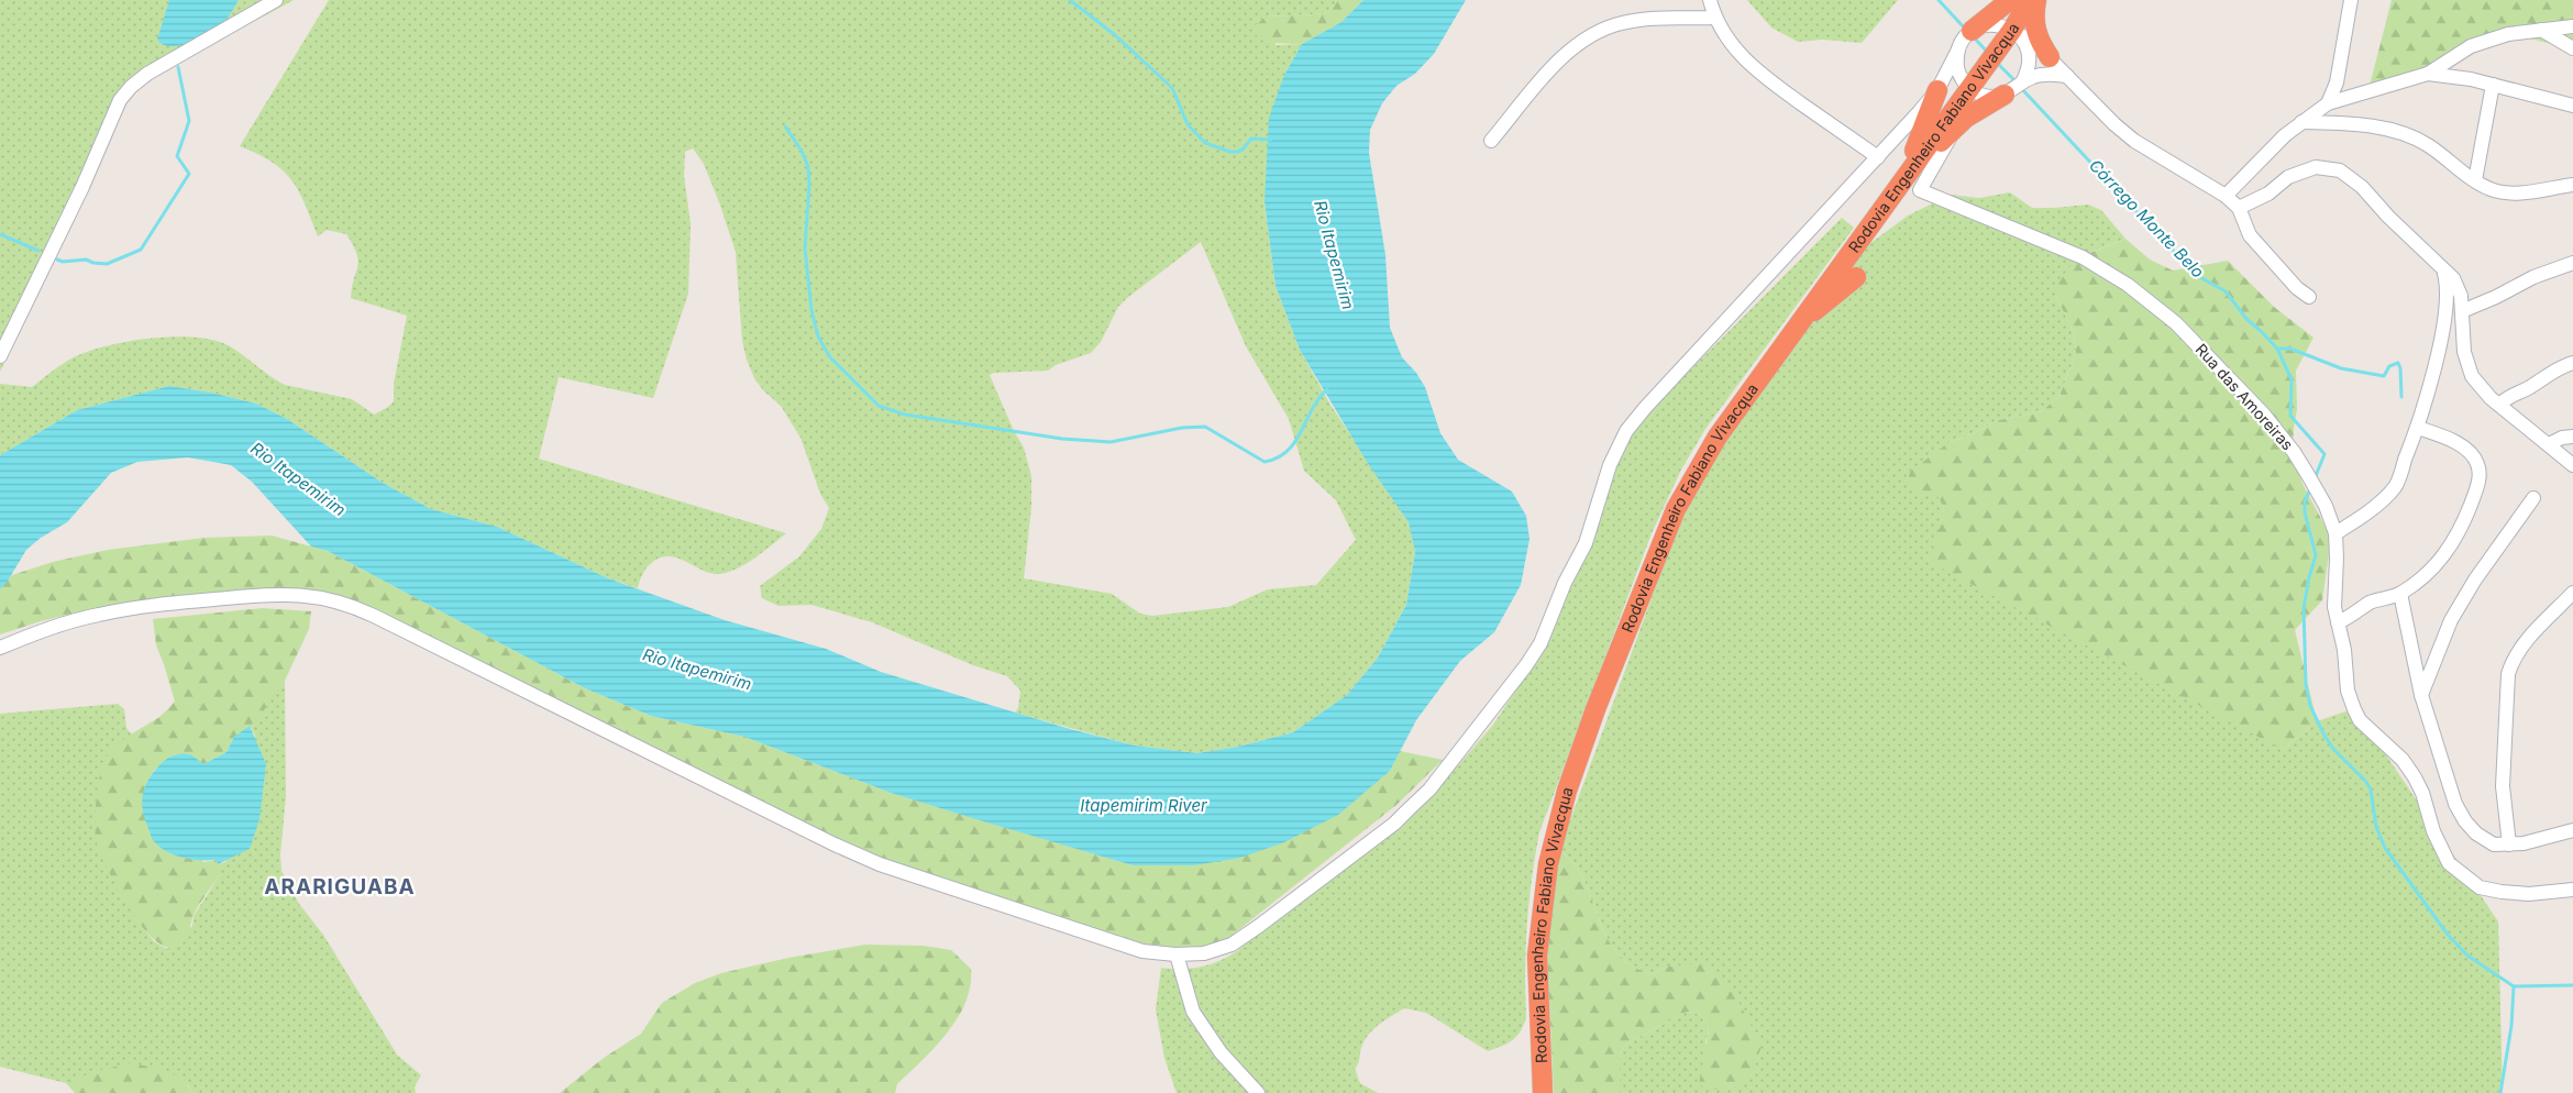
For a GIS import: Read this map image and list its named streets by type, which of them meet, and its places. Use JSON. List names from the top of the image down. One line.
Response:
{"streets":{"highway":["Rodovia Engenheiro Fabiano Vivacqua"],"street":["Rua das Amoreiras"]},"districts":["ARARIGUABA"],"water":["Córrego Monte Belo","Rio Itapemirim","Itapemirim River"]}
